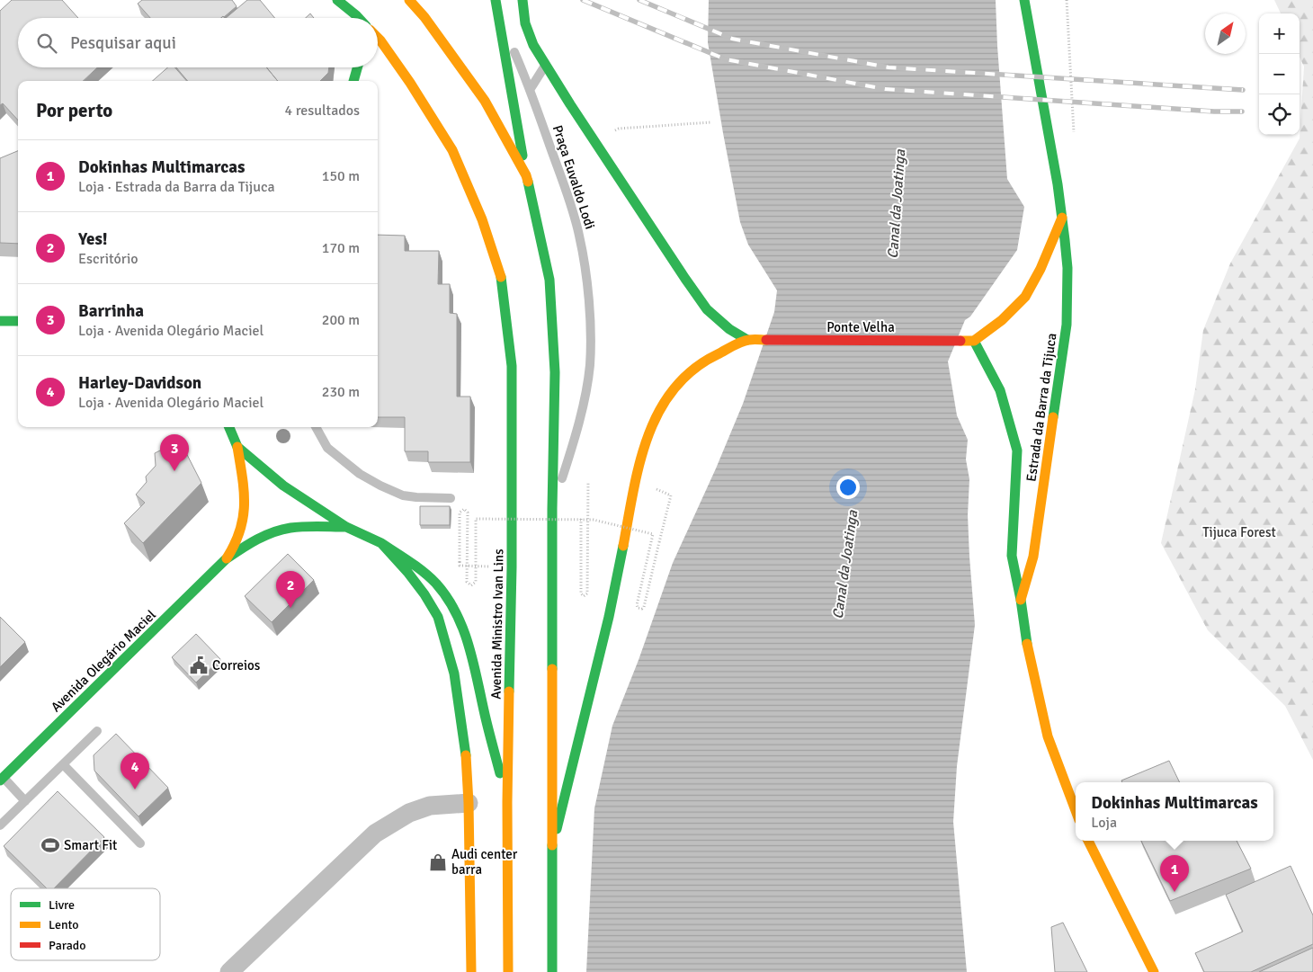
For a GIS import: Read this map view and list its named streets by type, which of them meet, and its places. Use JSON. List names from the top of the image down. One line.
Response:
{"streets":{"main road":["Praça Euvaldo Lodi","Ponte Velha","Estrada da Barra da Tijuca","Avenida Ministro Ivan Lins","Avenida Olegário Maciel"]},"crossings":[["Praça Euvaldo Lodi","Ponte Velha"],["Ponte Velha","Estrada da Barra da Tijuca"]],"water":["Canal da Joatinga"],"parks":["Tijuca Forest"],"places":{"public building":["Correios"],"sports":["Smart Fit"],"shop":["Audi center barra"]},"legend":["Livre","Lento","Parado"],"north":"top right","page":{"map_buttons":["+","−"],"search":"Pesquisar aqui","heading":["Por perto","4 resultados"],"list":[{"mark":"1","name":"Dokinhas Multimarcas","note":"Loja · Estrada da Barra da Tijuca","value":"150 m"},{"mark":"2","name":"Yes!","note":"Escritório","value":"170 m"},{"mark":"3","name":"Barrinha","note":"Loja · Avenida Olegário Maciel","value":"200 m"},{"mark":"4","name":"Harley-Davidson","note":"Loja · Avenida Olegário Maciel","value":"230 m"}],"pins":["3","2","4","1"],"popup":["Dokinhas Multimarcas","Loja"]}}
